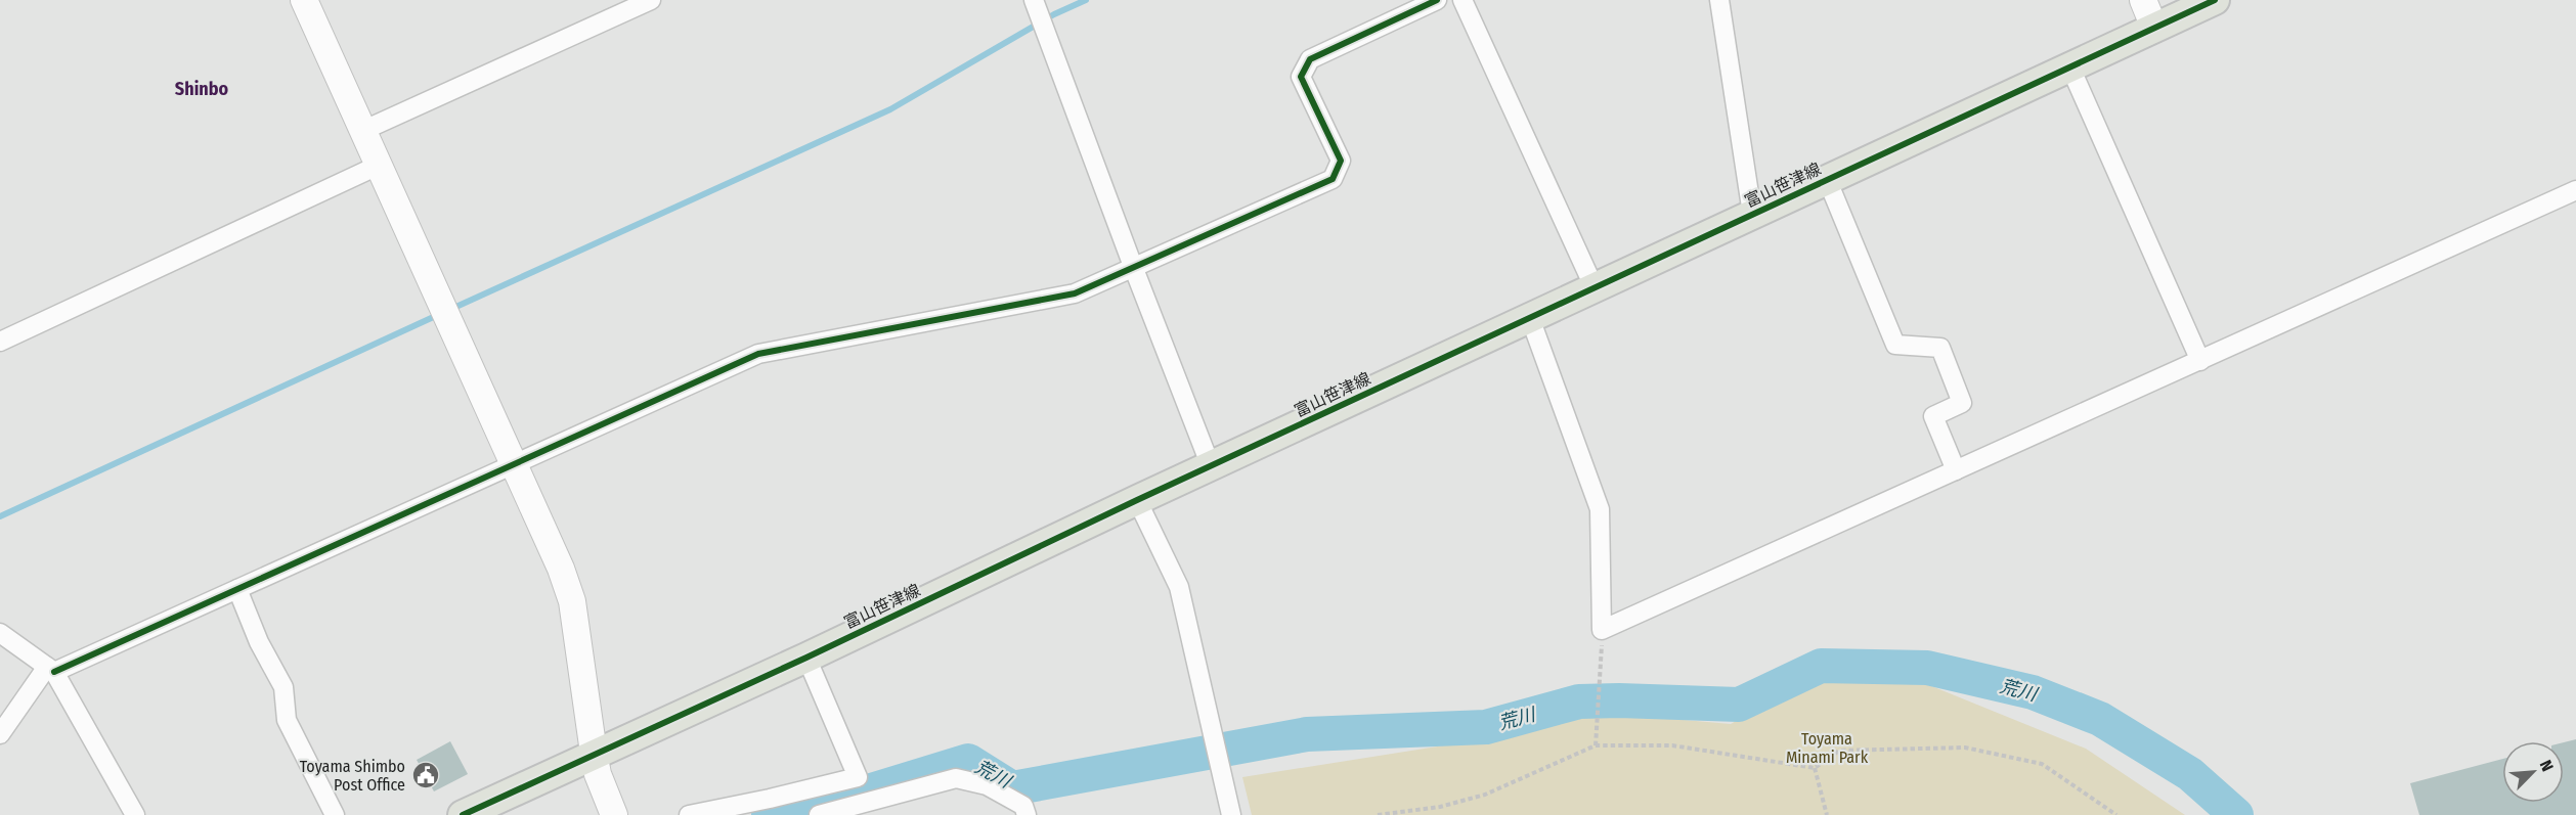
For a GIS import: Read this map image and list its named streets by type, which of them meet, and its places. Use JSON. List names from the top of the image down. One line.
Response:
{"streets":{"main road":["富山笹津線"]},"districts":["Shinbo"],"water":["荒川"],"parks":["Toyama Minami Park"],"places":{"public building":["Toyama Shimbo Post Office"]},"north":"top right"}
